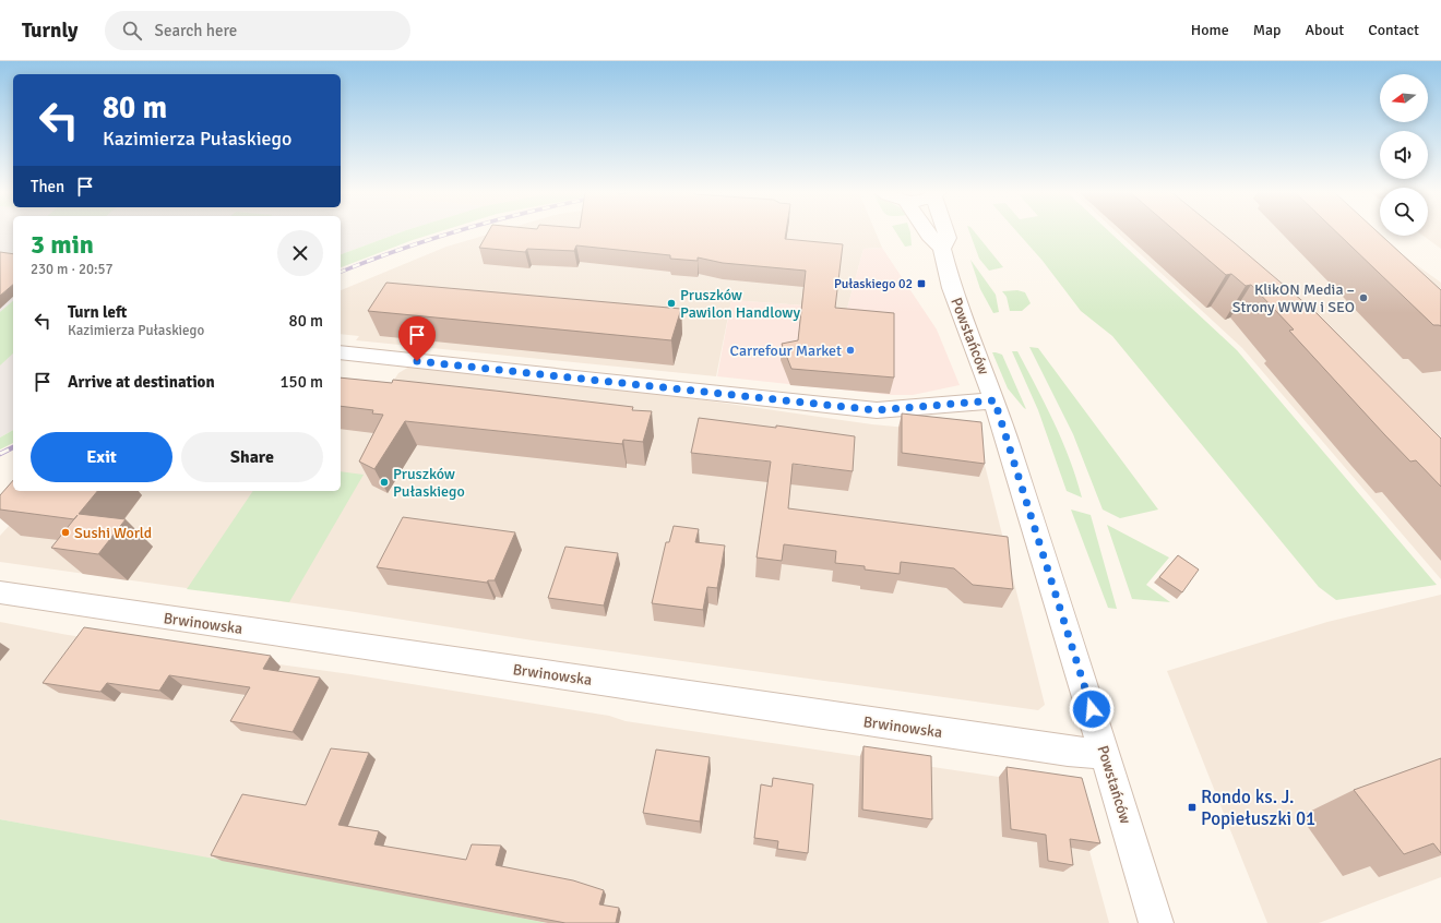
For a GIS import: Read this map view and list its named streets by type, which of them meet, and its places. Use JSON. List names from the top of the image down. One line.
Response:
{"streets":{"street":["Powstańców","Brwinowska"]},"crossings":[["Powstańców","Brwinowska"]],"places":{"transit":["Pułaskiego 02","Rondo ks. J. Popiełuszki 01"],"other":["KlikON Media – Strony WWW i SEO","Pruszków Pawilon Handlowy","Carrefour Market","Pruszków Pułaskiego","Sushi World"]},"north":"left","page":{"header":"Turnly","search":"Search here","nav":["Home","Map","About","Contact"],"turn":["80 m","Kazimierza Pułaskiego"],"then":"Then","heading":["3 min","230 m · 20:57"],"list":[{"name":"Turn left","note":"Kazimierza Pułaskiego","value":"80 m"},{"name":"Arrive at destination","value":"150 m"}],"buttons":["Exit","Share"]}}
